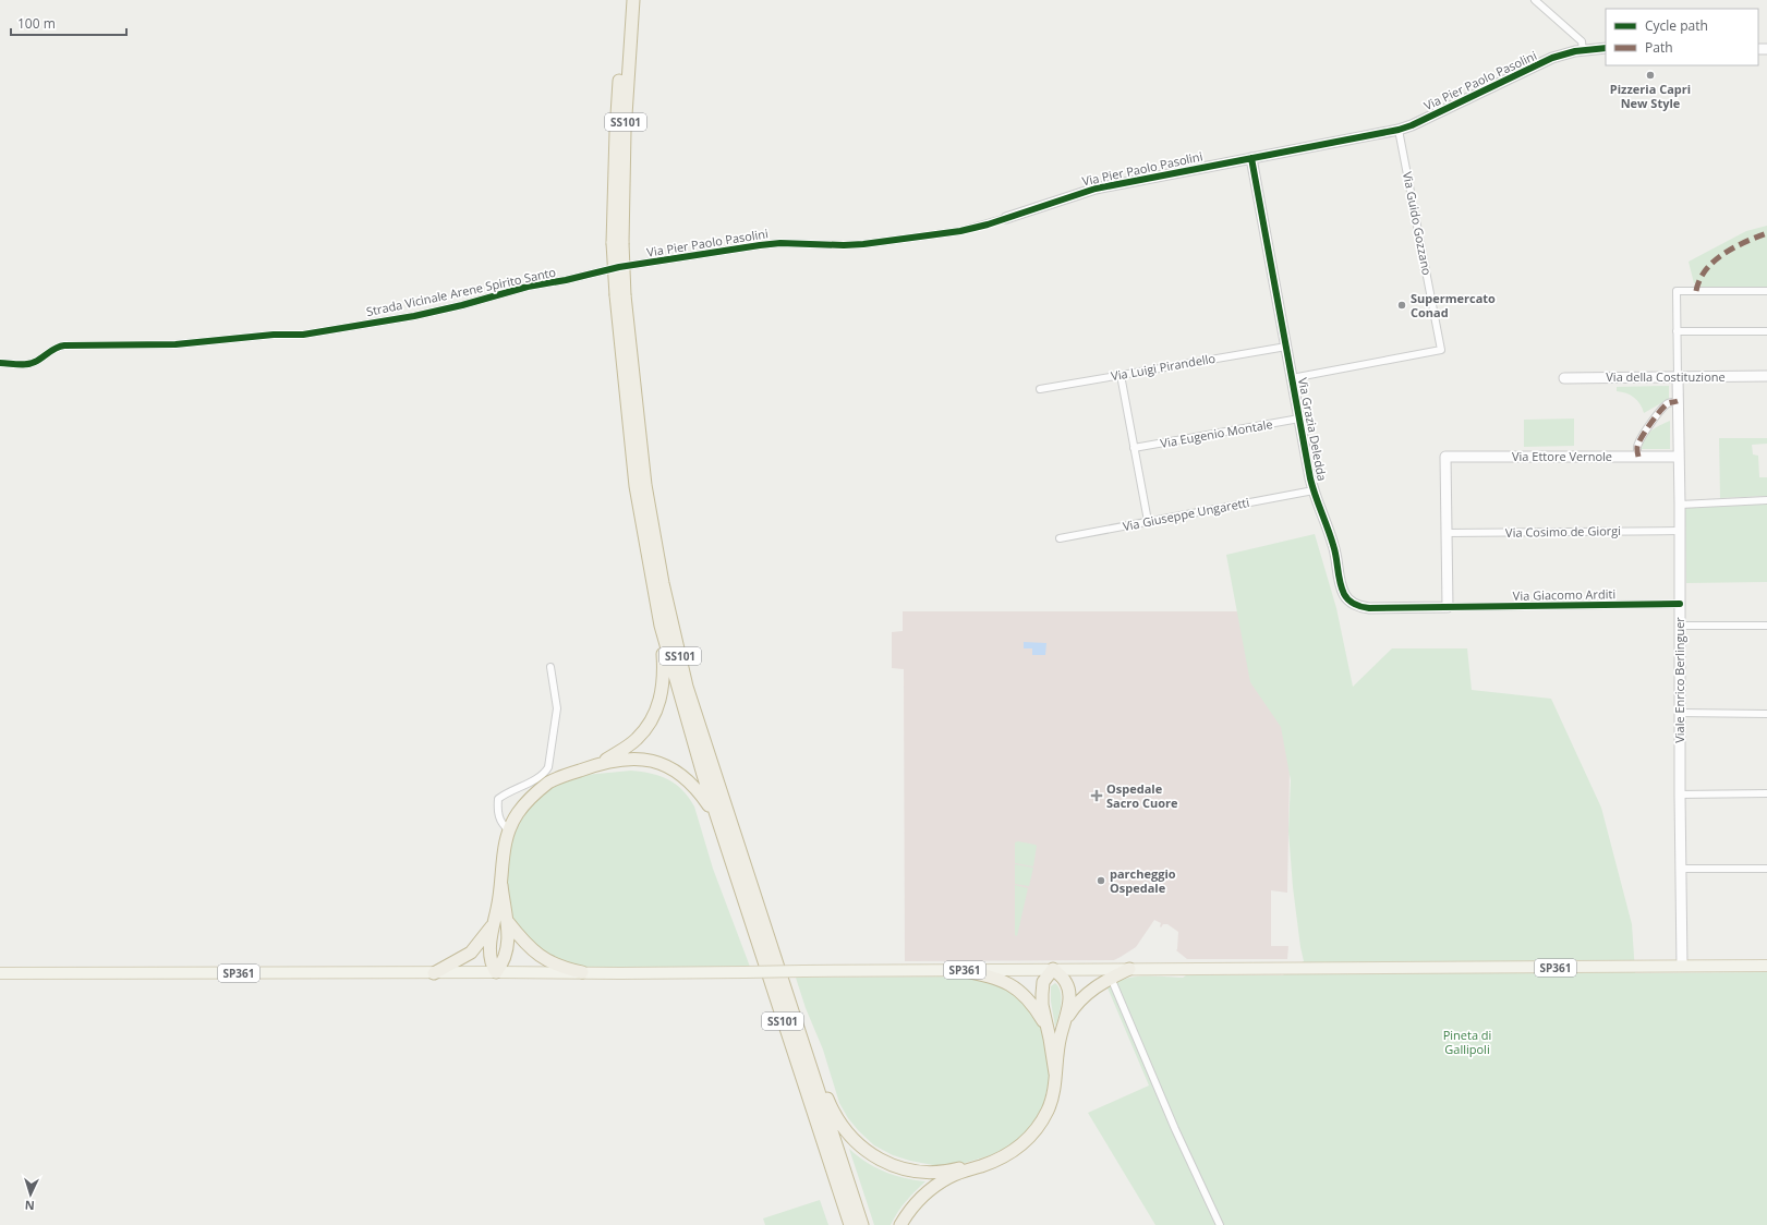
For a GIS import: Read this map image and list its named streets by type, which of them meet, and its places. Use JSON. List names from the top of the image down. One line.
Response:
{"streets":{"highway":["SS101"],"main road":["SP361"],"street":["Via Pier Paolo Pasolini","Via Guido Gozzano","Strada Vicinale Arene Spirito Santo","Via Luigi Pirandello","Via della Costituzione","Via Grazia Deledda","Via Eugenio Montale","Via Ettore Vernole","Via Giuseppe Ungaretti","Via Cosimo de Giorgi","Via Giacomo Arditi","Viale Enrico Berlinguer"]},"crossings":[["Via Pier Paolo Pasolini","Via Guido Gozzano"],["Via Pier Paolo Pasolini","Strada Vicinale Arene Spirito Santo"],["Via Pier Paolo Pasolini","Via Grazia Deledda"],["Via Guido Gozzano","Via Grazia Deledda"],["Via Luigi Pirandello","Via Grazia Deledda"],["Via della Costituzione","Viale Enrico Berlinguer"],["Via Grazia Deledda","Via Eugenio Montale"],["Via Grazia Deledda","Via Giuseppe Ungaretti"],["Via Grazia Deledda","Via Giacomo Arditi"],["Via Ettore Vernole","Via Cosimo de Giorgi"],["Via Ettore Vernole","Viale Enrico Berlinguer"],["Via Cosimo de Giorgi","Viale Enrico Berlinguer"],["Via Giacomo Arditi","Viale Enrico Berlinguer"],["Viale Enrico Berlinguer","SP361"]],"parks":["Pineta di Gallipoli"],"places":{"other":["Pizzeria Capri New Style","Supermercato Conad","parcheggio Ospedale"],"health":["Ospedale Sacro Cuore"]},"legend":["Cycle path","Path"],"scale_bar":"100 m","north":"bottom"}
